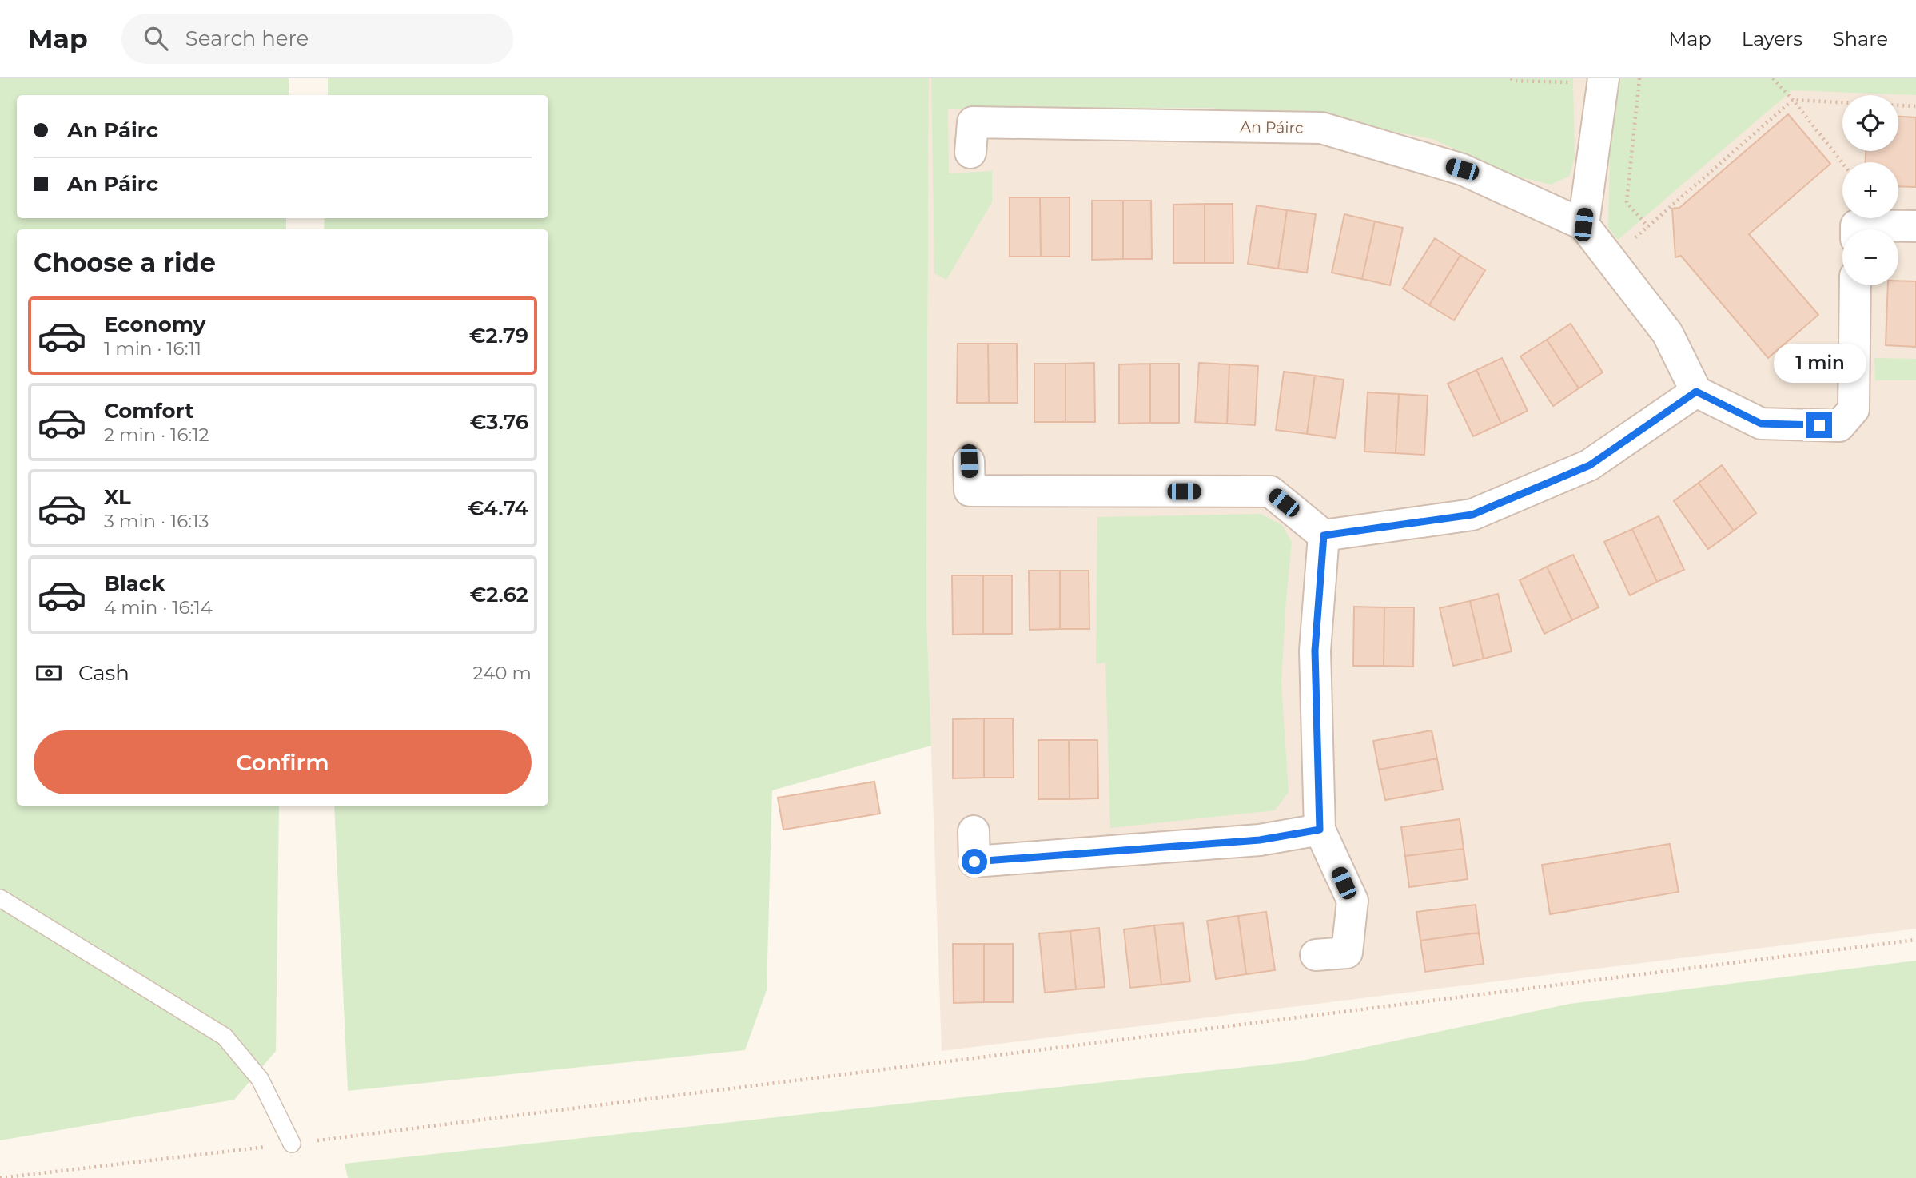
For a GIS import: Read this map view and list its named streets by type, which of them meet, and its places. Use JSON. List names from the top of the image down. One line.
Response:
{"streets":{"street":["An Páirc"]},"page":{"header":"Map","search":"Search here","nav":["Map","Layers","Share"],"map_buttons":["+","−"],"banner":["An Páirc","An Páirc"],"heading":"Choose a ride","list":[{"name":"Economy","note":"1 min · 16:11","value":"€2.79"},{"name":"Comfort","note":"2 min · 16:12","value":"€3.76"},{"name":"XL","note":"3 min · 16:13","value":"€4.74"},{"name":"Black","note":"4 min · 16:14","value":"€2.62"}],"bubble":"1 min","pay":["Cash","240 m"],"buttons":"Confirm"}}
